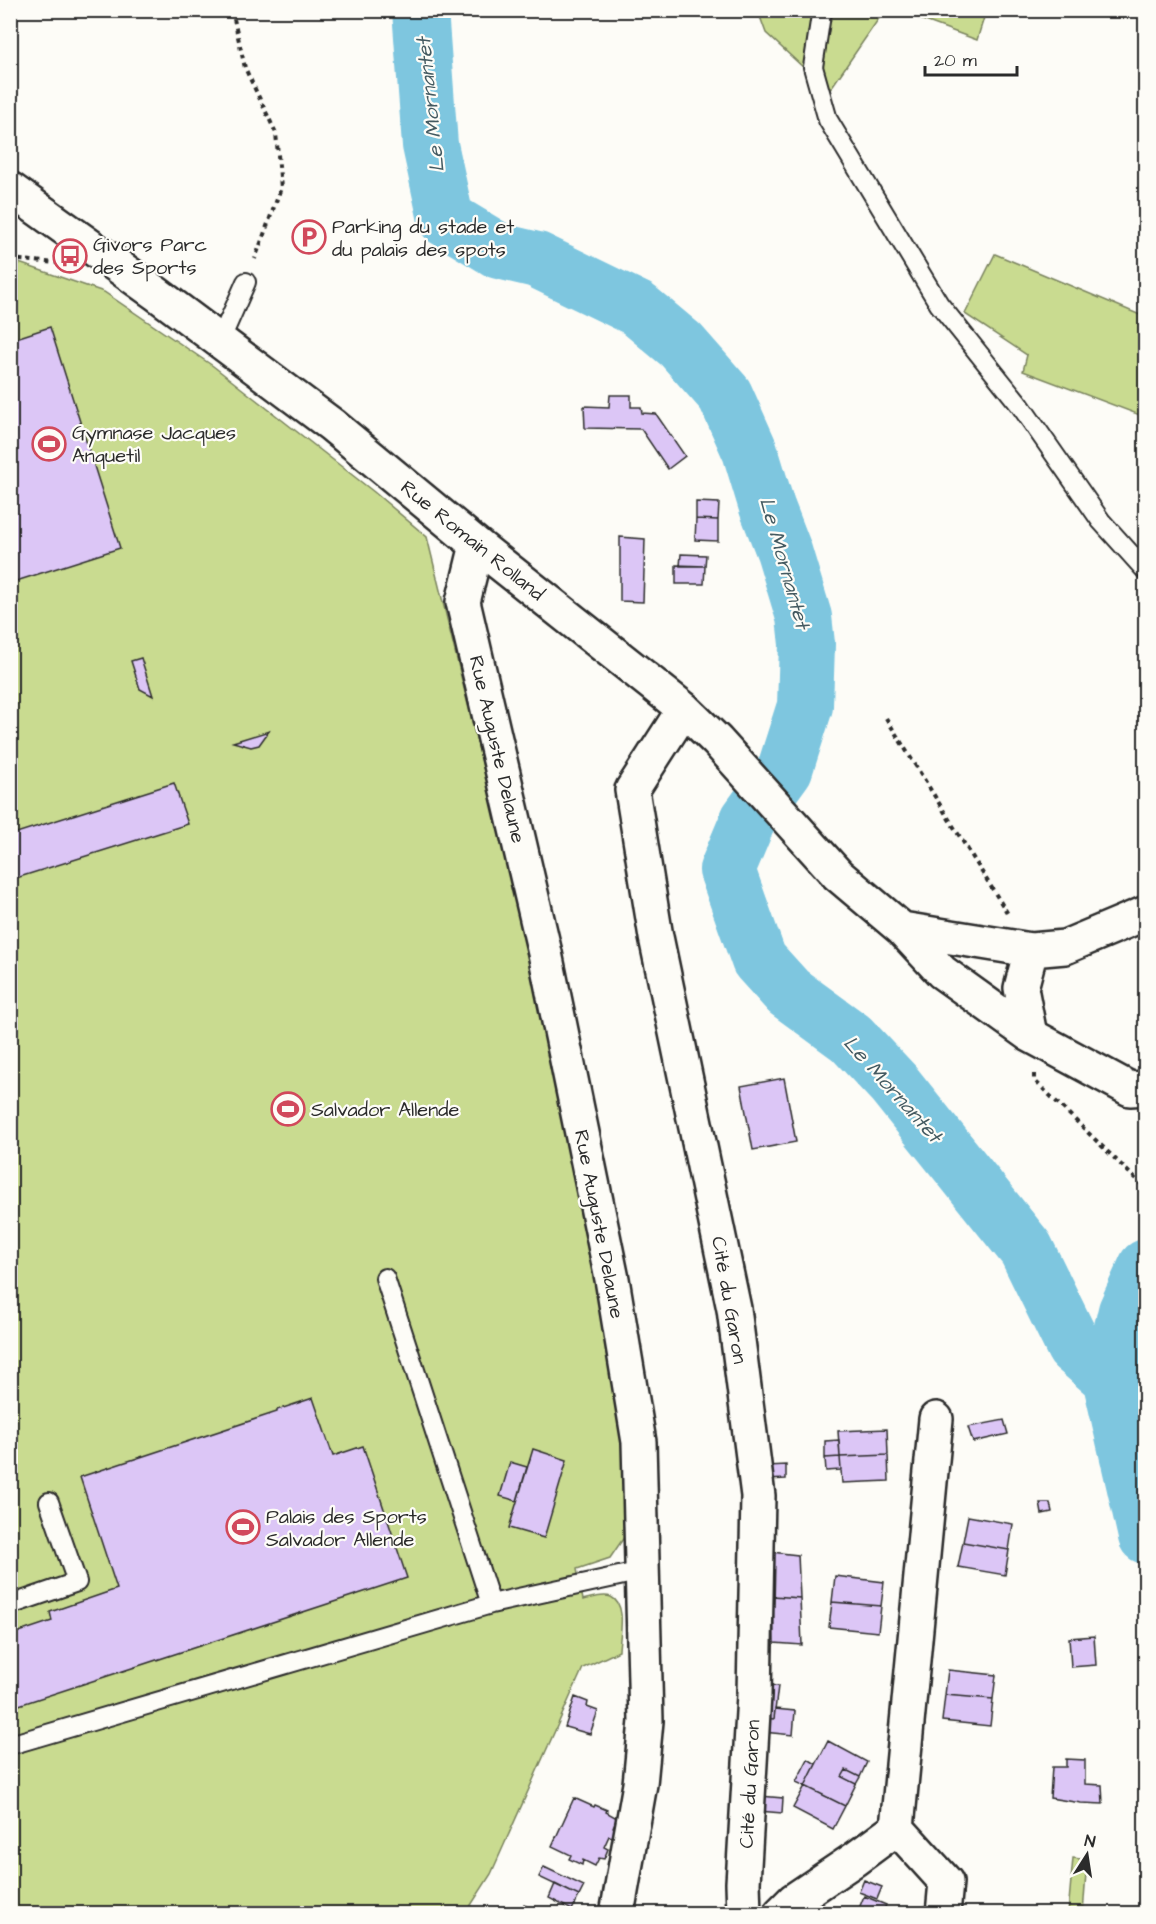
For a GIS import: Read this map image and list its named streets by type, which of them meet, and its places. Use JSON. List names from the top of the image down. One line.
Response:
{"streets":{"street":["Rue Romain Rolland","Rue Auguste Delaune","Cité du Garon"]},"crossings":[["Rue Romain Rolland","Rue Auguste Delaune"],["Rue Romain Rolland","Cité du Garon"]],"water":["Le Mornantet"],"places":{"parking":["Parking du stade et du palais des spots"],"bus stop":["Givors Parc des Sports"],"sports":["Gymnase Jacques Anquetil","Salvador Allende","Palais des Sports Salvador Allende"]},"scale_bar":"20 m","north":"top"}
